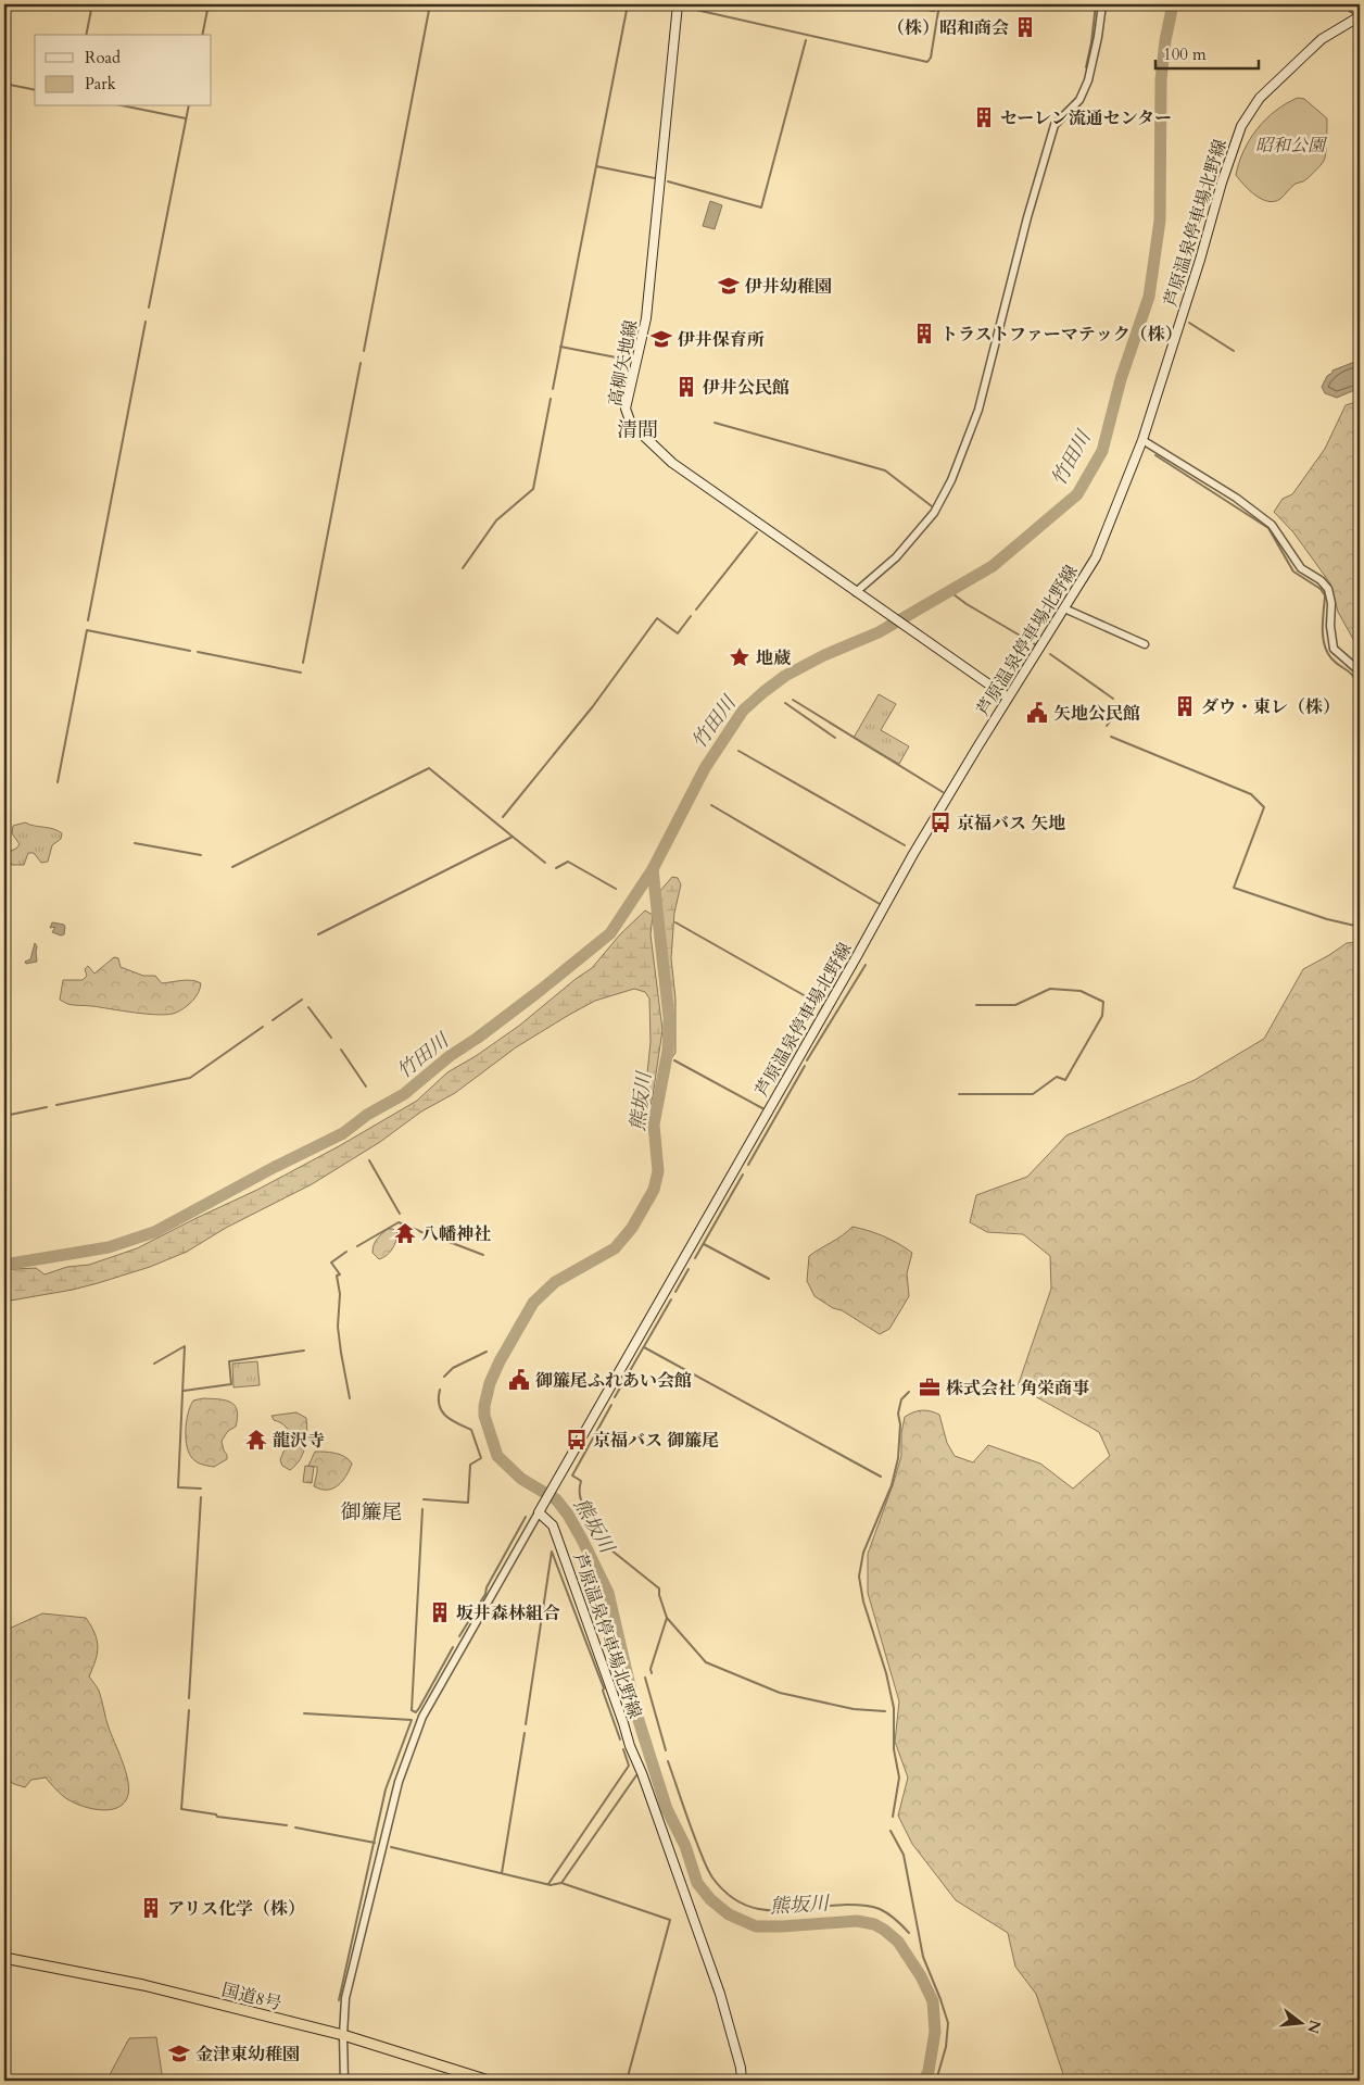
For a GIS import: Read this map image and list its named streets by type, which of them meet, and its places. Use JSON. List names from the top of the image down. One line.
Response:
{"streets":{"highway":["国道8号"],"main road":["芦原温泉停車場北野線","高柳矢地線"]},"crossings":[["芦原温泉停車場北野線","高柳矢地線"]],"districts":["清間","御簾尾"],"water":["竹田川","熊坂川"],"parks":["昭和公園"],"places":{"building":["（株）昭和商会","セーレン流通センター","トラストファーマテック（株）","伊井公民館","ダウ・東レ（株）","坂井森林組合","アリス化学（株）"],"school or university":["伊井幼稚園","伊井保育所","金津東幼稚園"],"place":["地蔵"],"public building":["矢地公民館","御簾尾ふれあい会館"],"bus stop":["京福バス 矢地","京福バス 御簾尾"],"temple":["八幡神社","龍沢寺"],"office":["株式会社 角栄商事"]},"legend":["Road","Park"],"scale_bar":"100 m","north":"right"}
